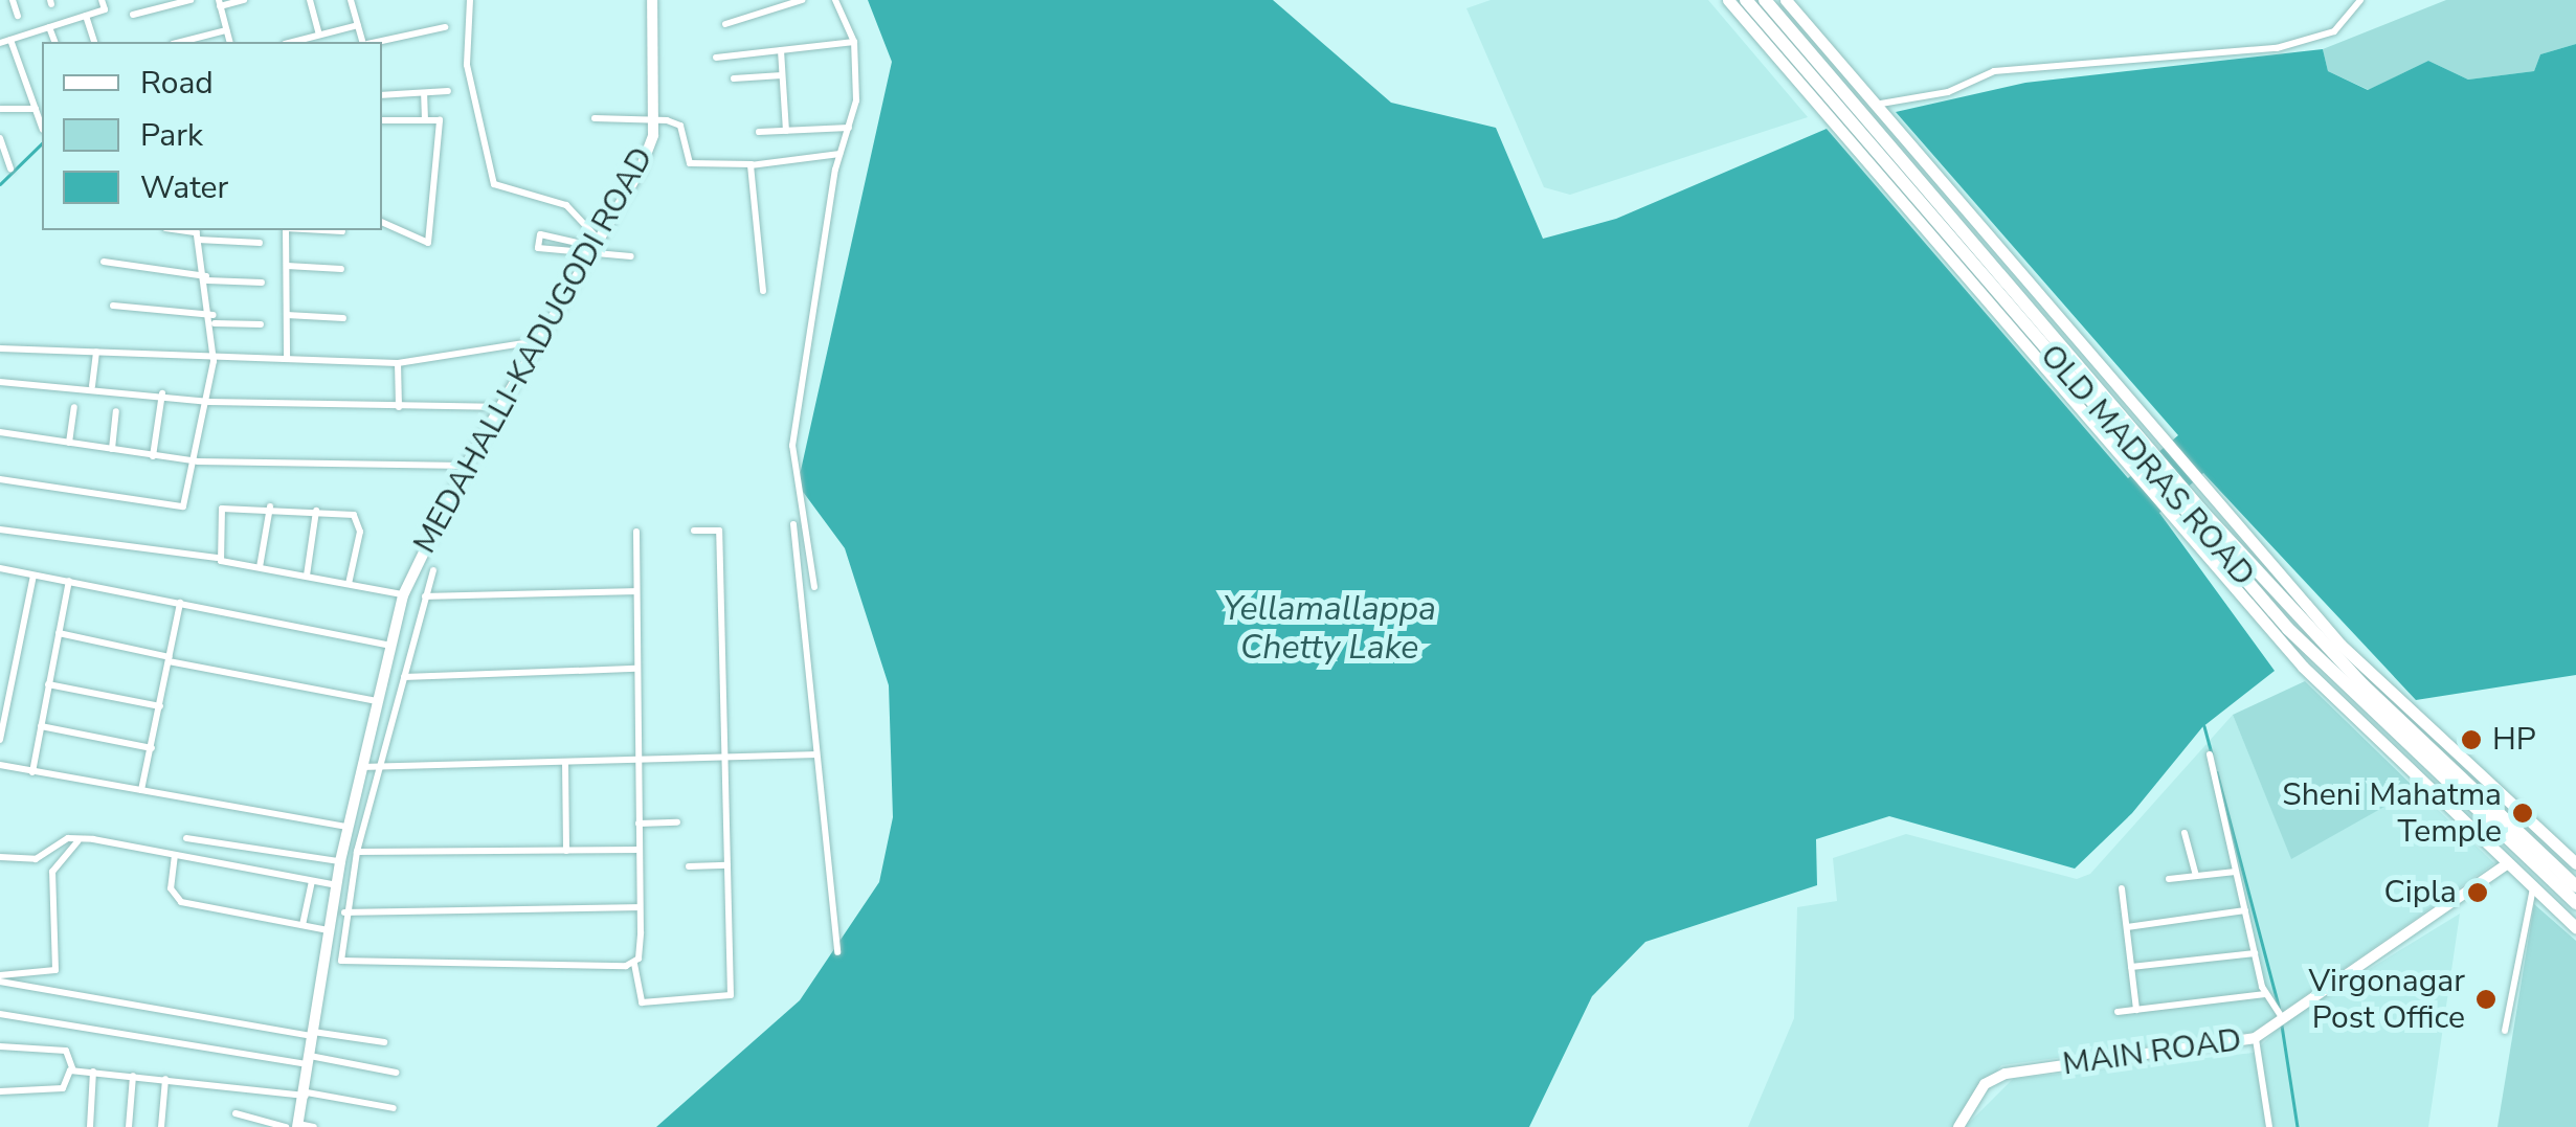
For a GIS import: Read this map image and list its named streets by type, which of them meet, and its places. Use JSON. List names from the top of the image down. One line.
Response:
{"streets":{"highway":["OLD MADRAS ROAD"],"street":["MEDAHALLI-KADUGODI ROAD","MAIN ROAD"]},"water":["Yellamallappa Chetty Lake"],"places":["HP","Sheni Mahatma Temple","Cipla","Virgonagar Post Office"],"legend":["Road","Park","Water"]}
